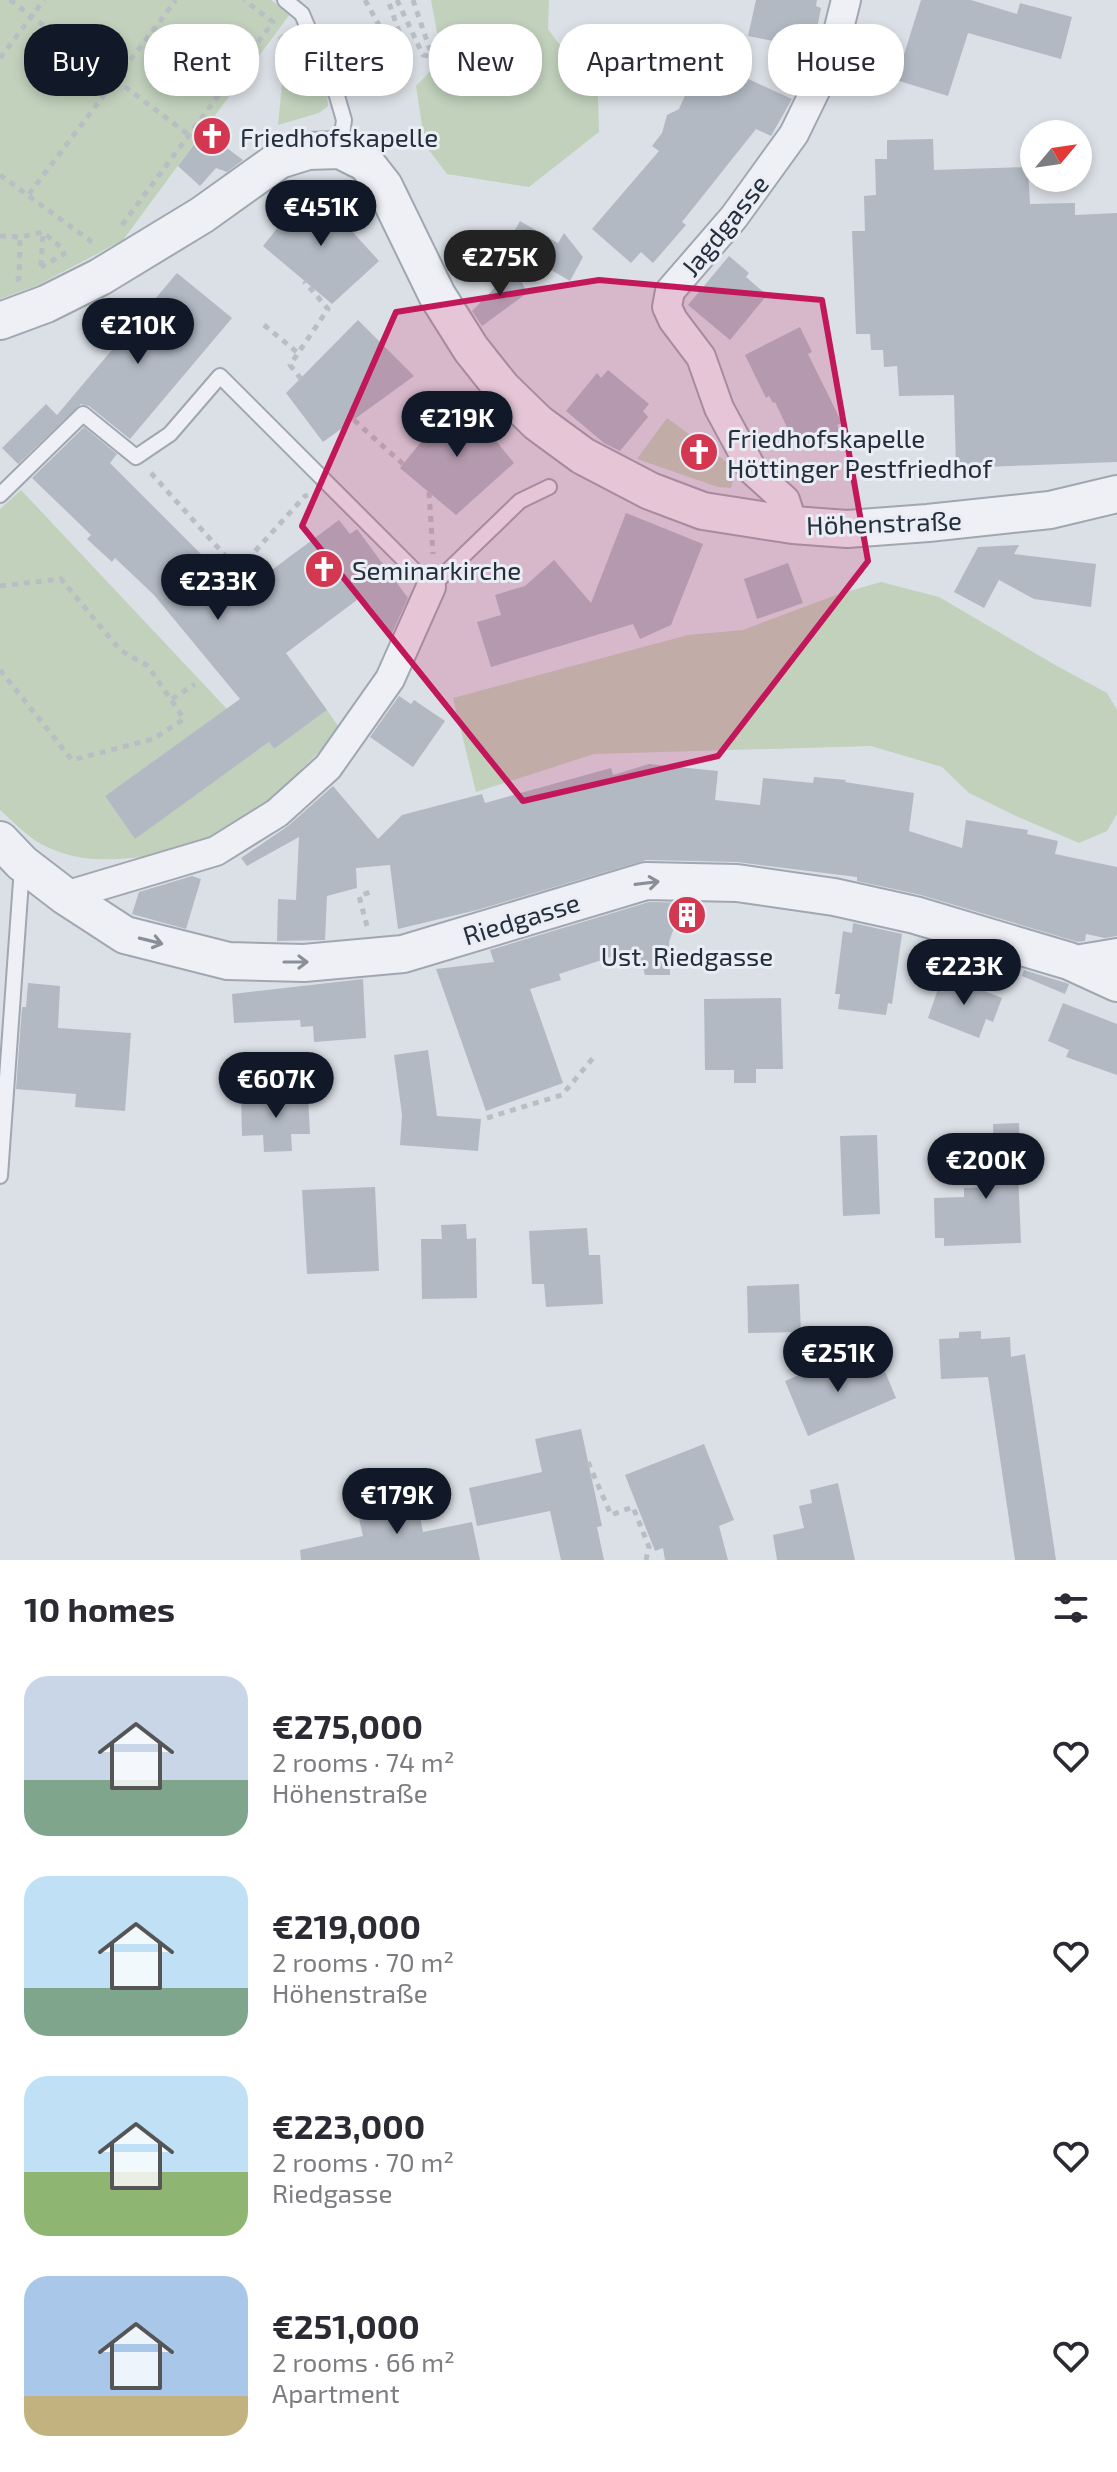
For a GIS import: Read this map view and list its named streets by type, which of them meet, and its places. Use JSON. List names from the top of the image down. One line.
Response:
{"streets":{"street":["Jagdgasse","Höhenstraße","Riedgasse"]},"crossings":[["Jagdgasse","Höhenstraße"]],"one_way":["Riedgasse"],"places":{"church":["Friedhofskapelle","Friedhofskapelle Höttinger Pestfriedhof","Seminarkirche"],"building":["Ust. Riedgasse"]},"north":"top right","page":{"chip":["Buy","Rent","Filters","New","Apartment","House"],"price":["€451K","€275K","€210K","€219K","€233K","€223K","€607K","€200K","€251K","€179K"],"heading":"10 homes","list":[{"name":"€275,000","note":"2 rooms · 74 m² · Höhenstraße"},{"name":"€219,000","note":"2 rooms · 70 m² · Höhenstraße"},{"name":"€223,000","note":"2 rooms · 70 m² · Riedgasse"},{"name":"€251,000","note":"2 rooms · 66 m² · Apartment"}]}}
